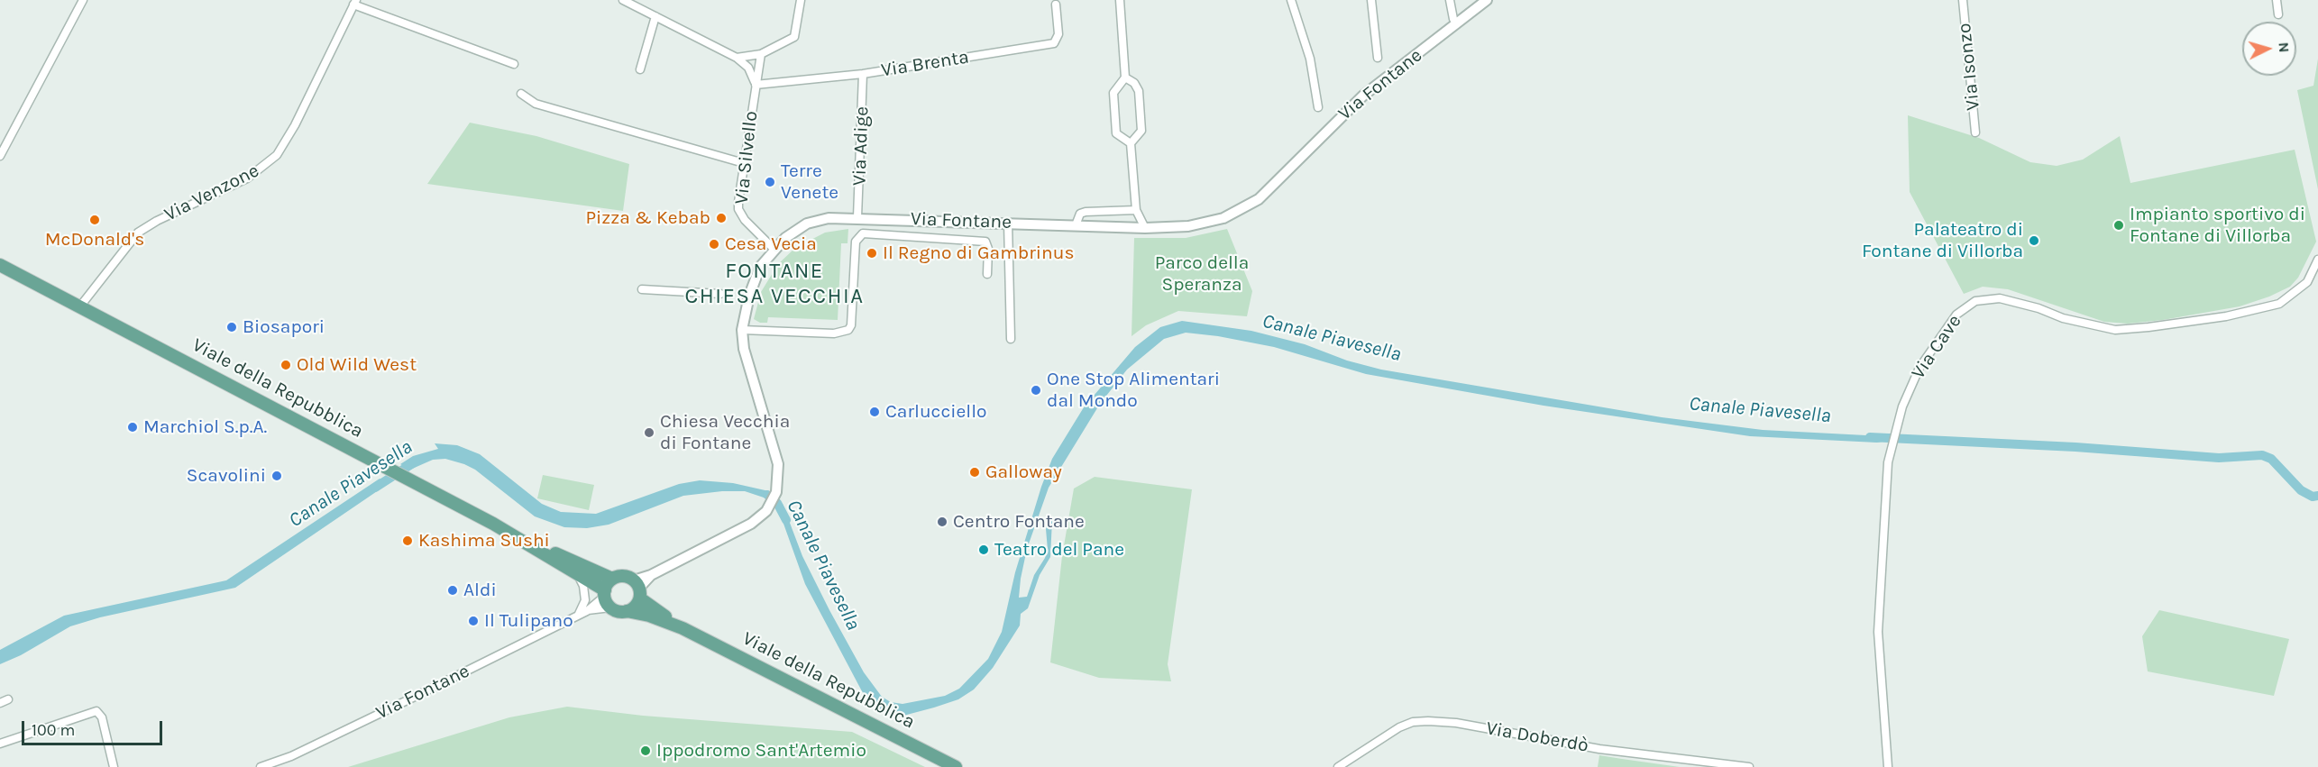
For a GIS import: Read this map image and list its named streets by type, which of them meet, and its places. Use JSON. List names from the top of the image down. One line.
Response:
{"streets":{"main road":["Viale della Repubblica"],"street":["Via Brenta","Via Isonzo","Via Fontane","Via Adige","Via Silvello","Via Venzone","Via Cave","Via Doberdò"]},"crossings":[["Via Brenta","Via Adige"],["Via Brenta","Via Silvello"],["Via Fontane","Via Adige"],["Via Fontane","Via Silvello"],["Via Fontane","Viale della Repubblica"],["Via Venzone","Viale della Repubblica"]],"districts":["FONTANE CHIESA VECCHIA"],"water":["Canale Piavesella"],"parks":["Parco della Speranza"],"places":["Terre Venete","Pizza & Kebab","McDonald's","Impianto sportivo di Fontane di Villorba","Palateatro di Fontane di Villorba","Cesa Vecia","Il Regno di Gambrinus","Biosapori","Old Wild West","One Stop Alimentari dal Mondo","Carlucciello","Marchiol S.p.A.","Chiesa Vecchia di Fontane","Galloway","Scavolini","Centro Fontane","Kashima Sushi","Teatro del Pane","Aldi","Il Tulipano","Ippodromo Sant'Artemio"],"scale_bar":"100 m","north":"right"}
